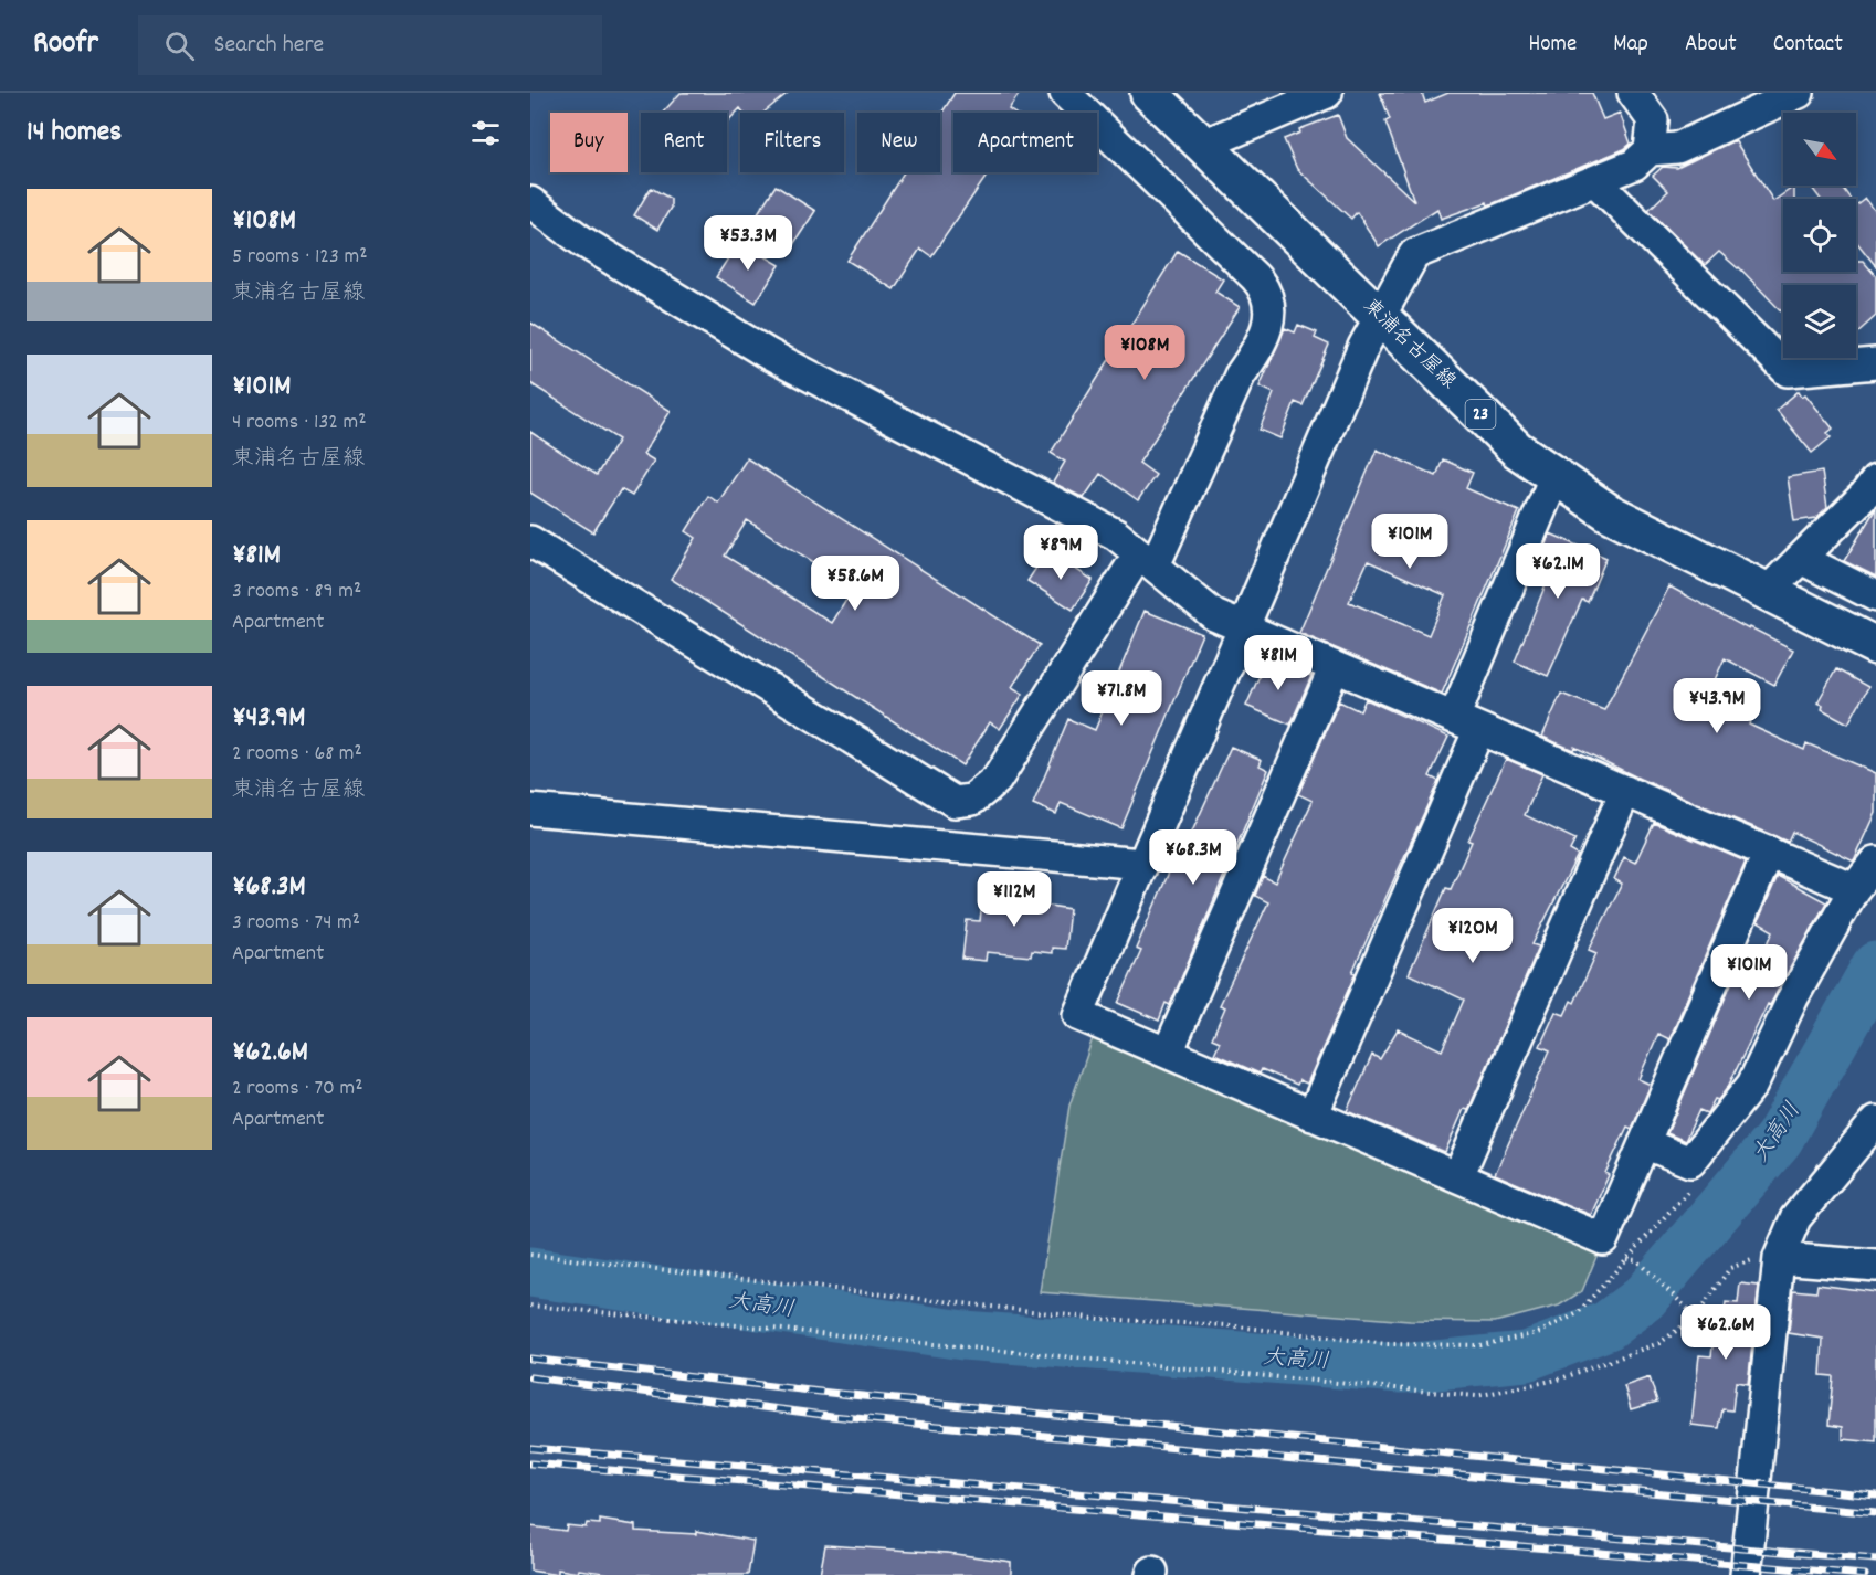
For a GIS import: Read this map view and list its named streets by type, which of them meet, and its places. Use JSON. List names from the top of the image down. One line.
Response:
{"streets":{"main road":["東浦名古屋線","23"]},"water":["大高川"],"north":"bottom right","page":{"header":"Roofr","search":"Search here","nav":["Home","Map","About","Contact"],"heading":"14 homes","chip":["Buy","Rent","Filters","New","Apartment"],"list":[{"name":"¥108M","note":"5 rooms · 123 m² · 東浦名古屋線"},{"name":"¥101M","note":"4 rooms · 132 m² · 東浦名古屋線"},{"name":"¥81M","note":"3 rooms · 89 m² · Apartment"},{"name":"¥43.9M","note":"2 rooms · 68 m² · 東浦名古屋線"},{"name":"¥68.3M","note":"3 rooms · 74 m² · Apartment"},{"name":"¥62.6M","note":"2 rooms · 70 m² · Apartment"}],"price":["¥53.3M","¥108M","¥101M","¥89M","¥62.1M","¥58.6M","¥81M","¥71.8M","¥43.9M","¥68.3M","¥112M","¥120M","¥101M","¥62.6M"]}}
